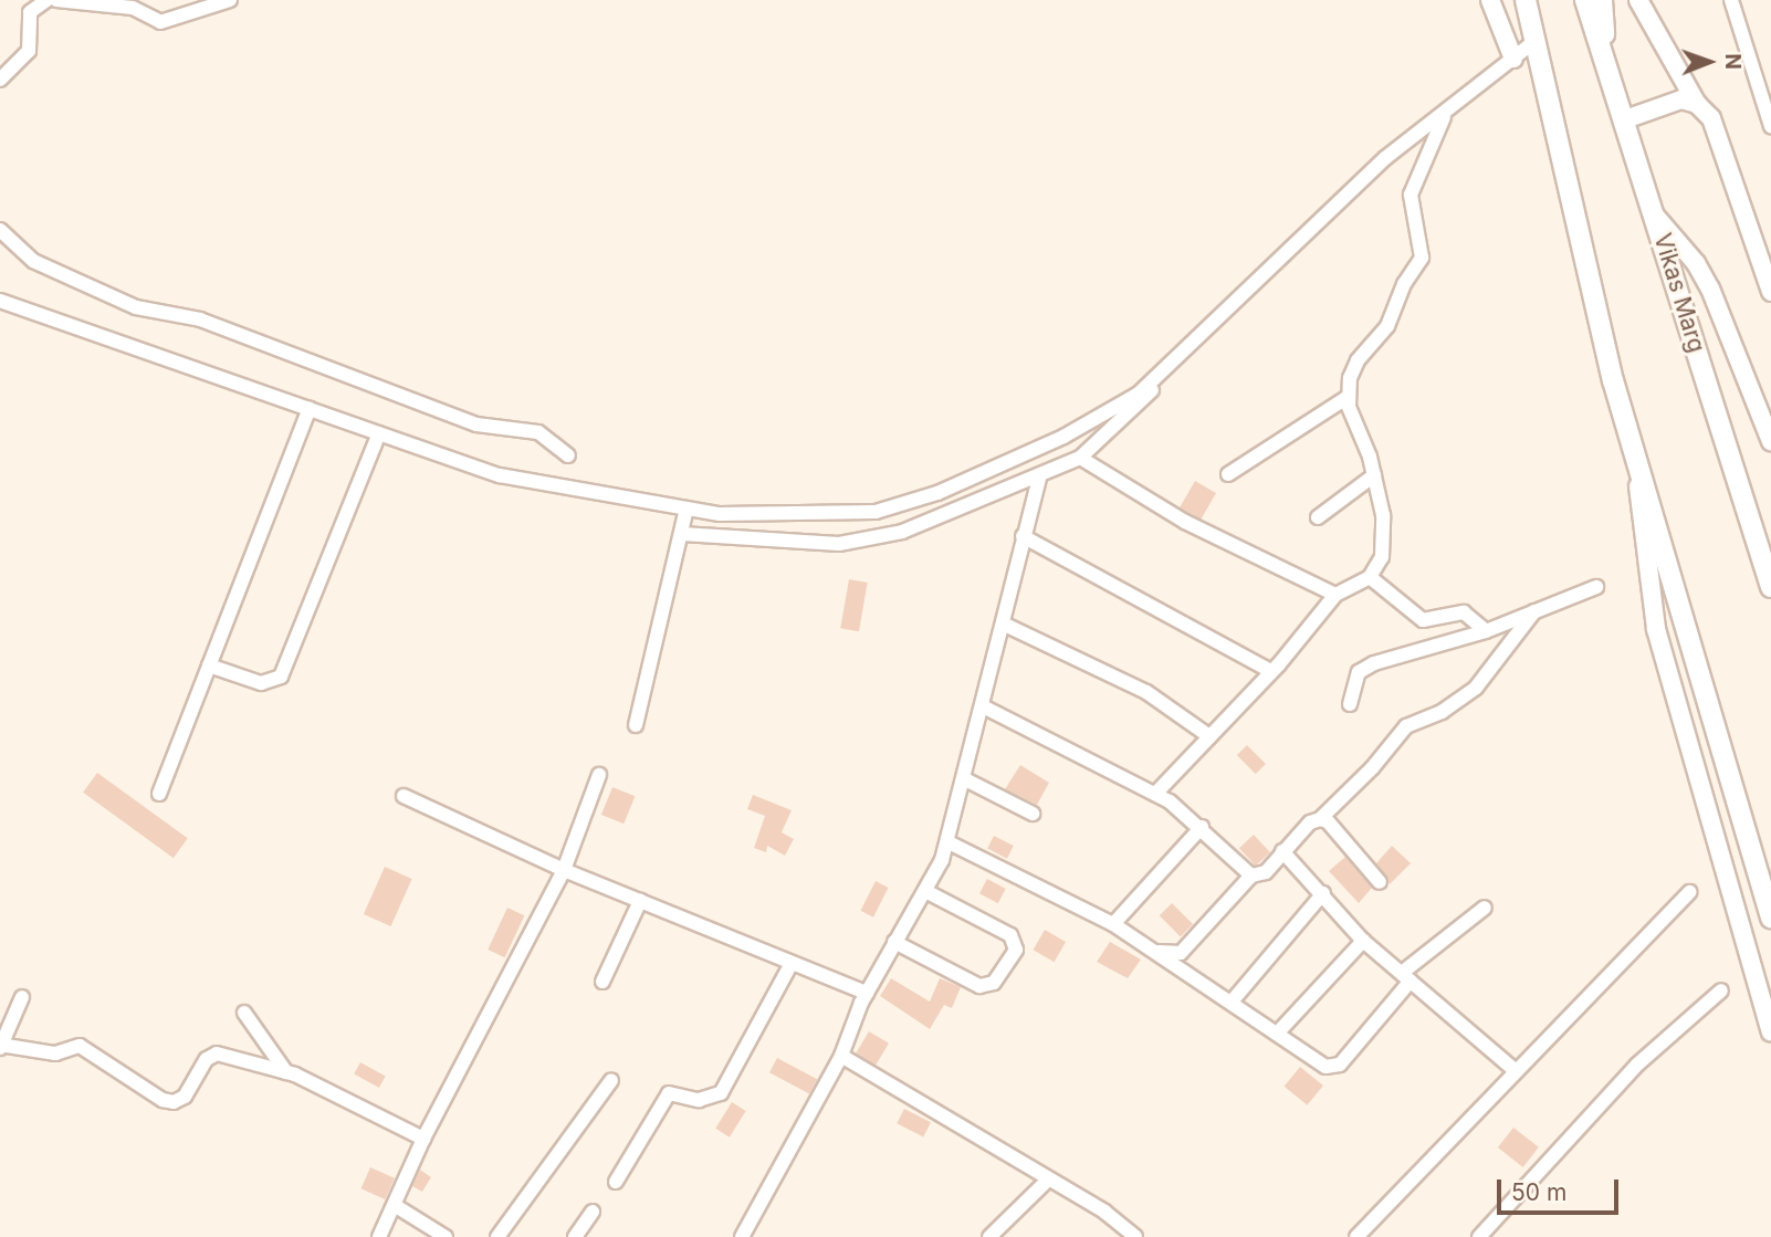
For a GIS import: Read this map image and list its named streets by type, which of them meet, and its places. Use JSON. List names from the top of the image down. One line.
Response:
{"streets":{"main road":["Vikas Marg"]},"scale_bar":"50 m","north":"right"}
